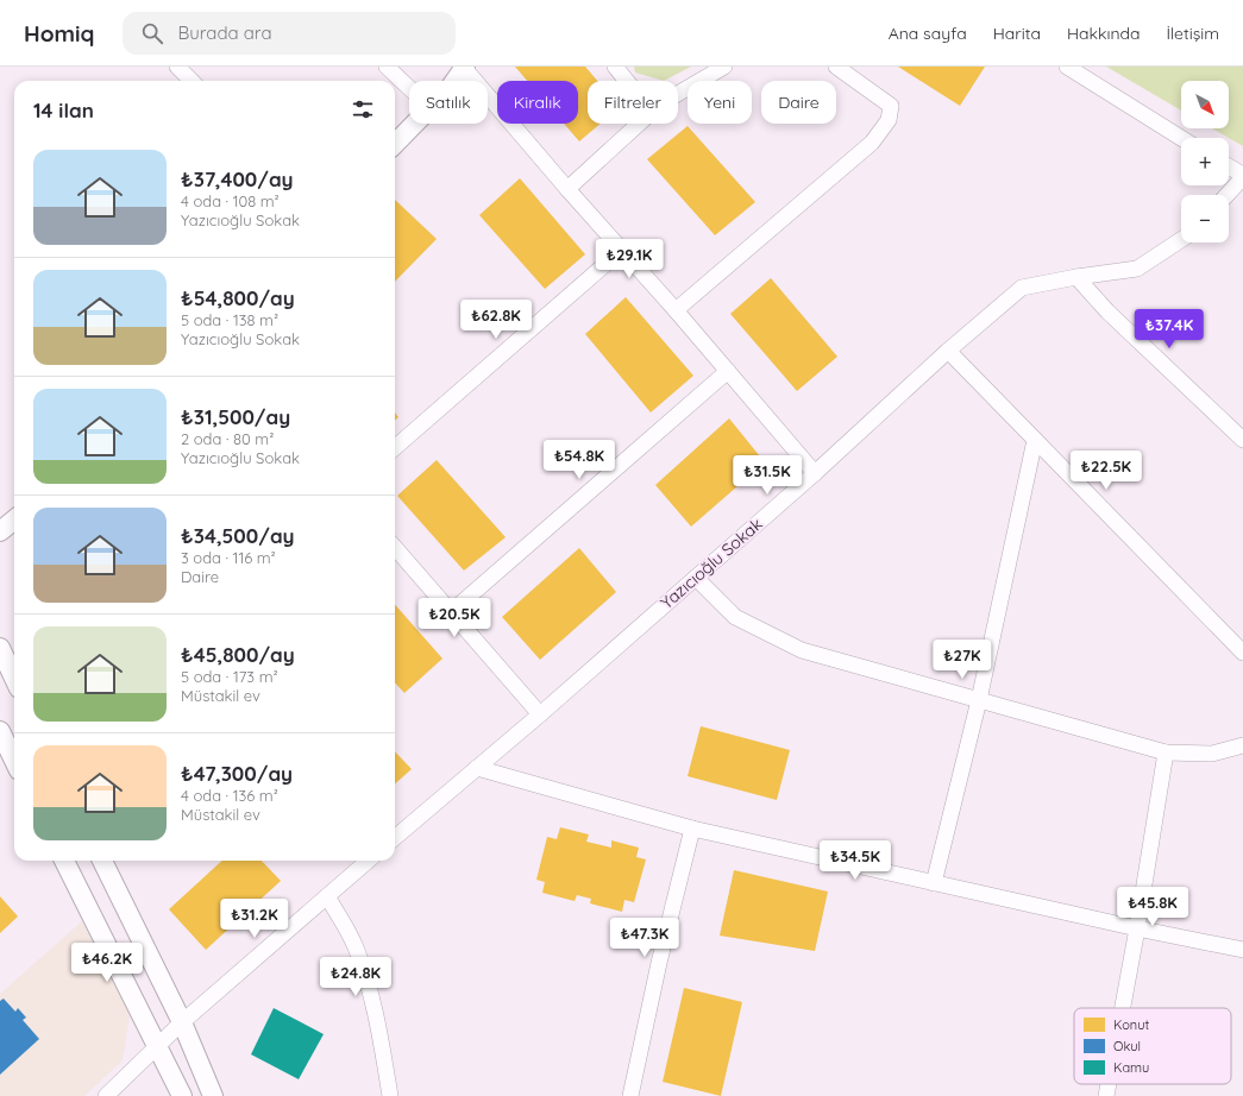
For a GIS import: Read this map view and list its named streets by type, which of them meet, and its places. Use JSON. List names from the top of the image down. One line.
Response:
{"streets":{"street":["Yazıcıoğlu Sokak"]},"legend":["Konut","Okul","Kamu"],"north":"bottom right","page":{"header":"Homiq","search":"Burada ara","nav":["Ana sayfa","Harita","Hakkında","İletişim"],"map_buttons":["+","−"],"chip":["Satılık","Kiralık","Filtreler","Yeni","Daire"],"heading":"14 ilan","list":[{"name":"₺37,400/ay","note":"4 oda · 108 m² · Yazıcıoğlu Sokak"},{"name":"₺54,800/ay","note":"5 oda · 138 m² · Yazıcıoğlu Sokak"},{"name":"₺31,500/ay","note":"2 oda · 80 m² · Yazıcıoğlu Sokak"},{"name":"₺34,500/ay","note":"3 oda · 116 m² · Daire"},{"name":"₺45,800/ay","note":"5 oda · 173 m² · Müstakil ev"},{"name":"₺47,300/ay","note":"4 oda · 136 m² · Müstakil ev"}],"price":["₺29.1K","₺62.8K","₺37.4K","₺54.8K","₺22.5K","₺31.5K","₺20.5K","₺27K","₺34.5K","₺45.8K","₺31.2K","₺47.3K","₺46.2K","₺24.8K"]}}
